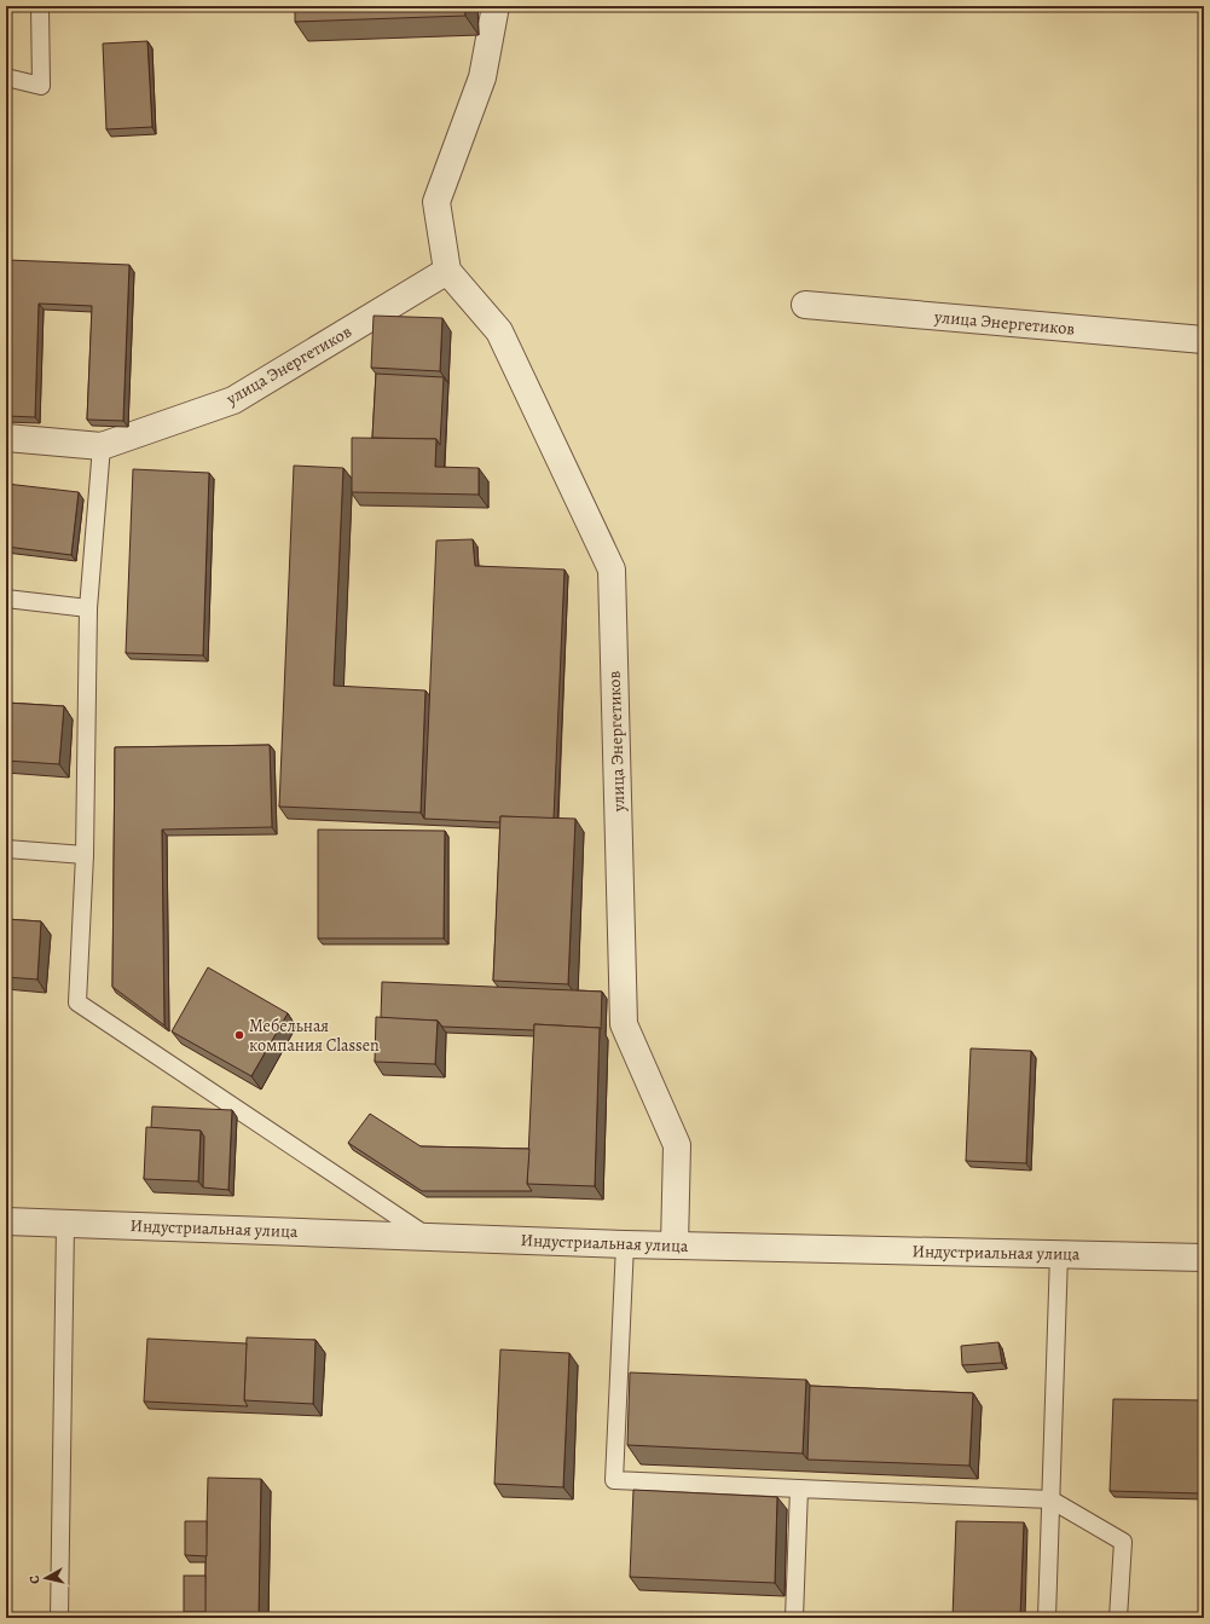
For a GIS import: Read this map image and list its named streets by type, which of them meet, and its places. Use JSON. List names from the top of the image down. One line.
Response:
{"streets":{"street":["улица Энергетиков","Индустриальная улица"]},"crossings":[["улица Энергетиков","Индустриальная улица"]],"places":["Мебельная компания Сlassen"],"north":"left"}
